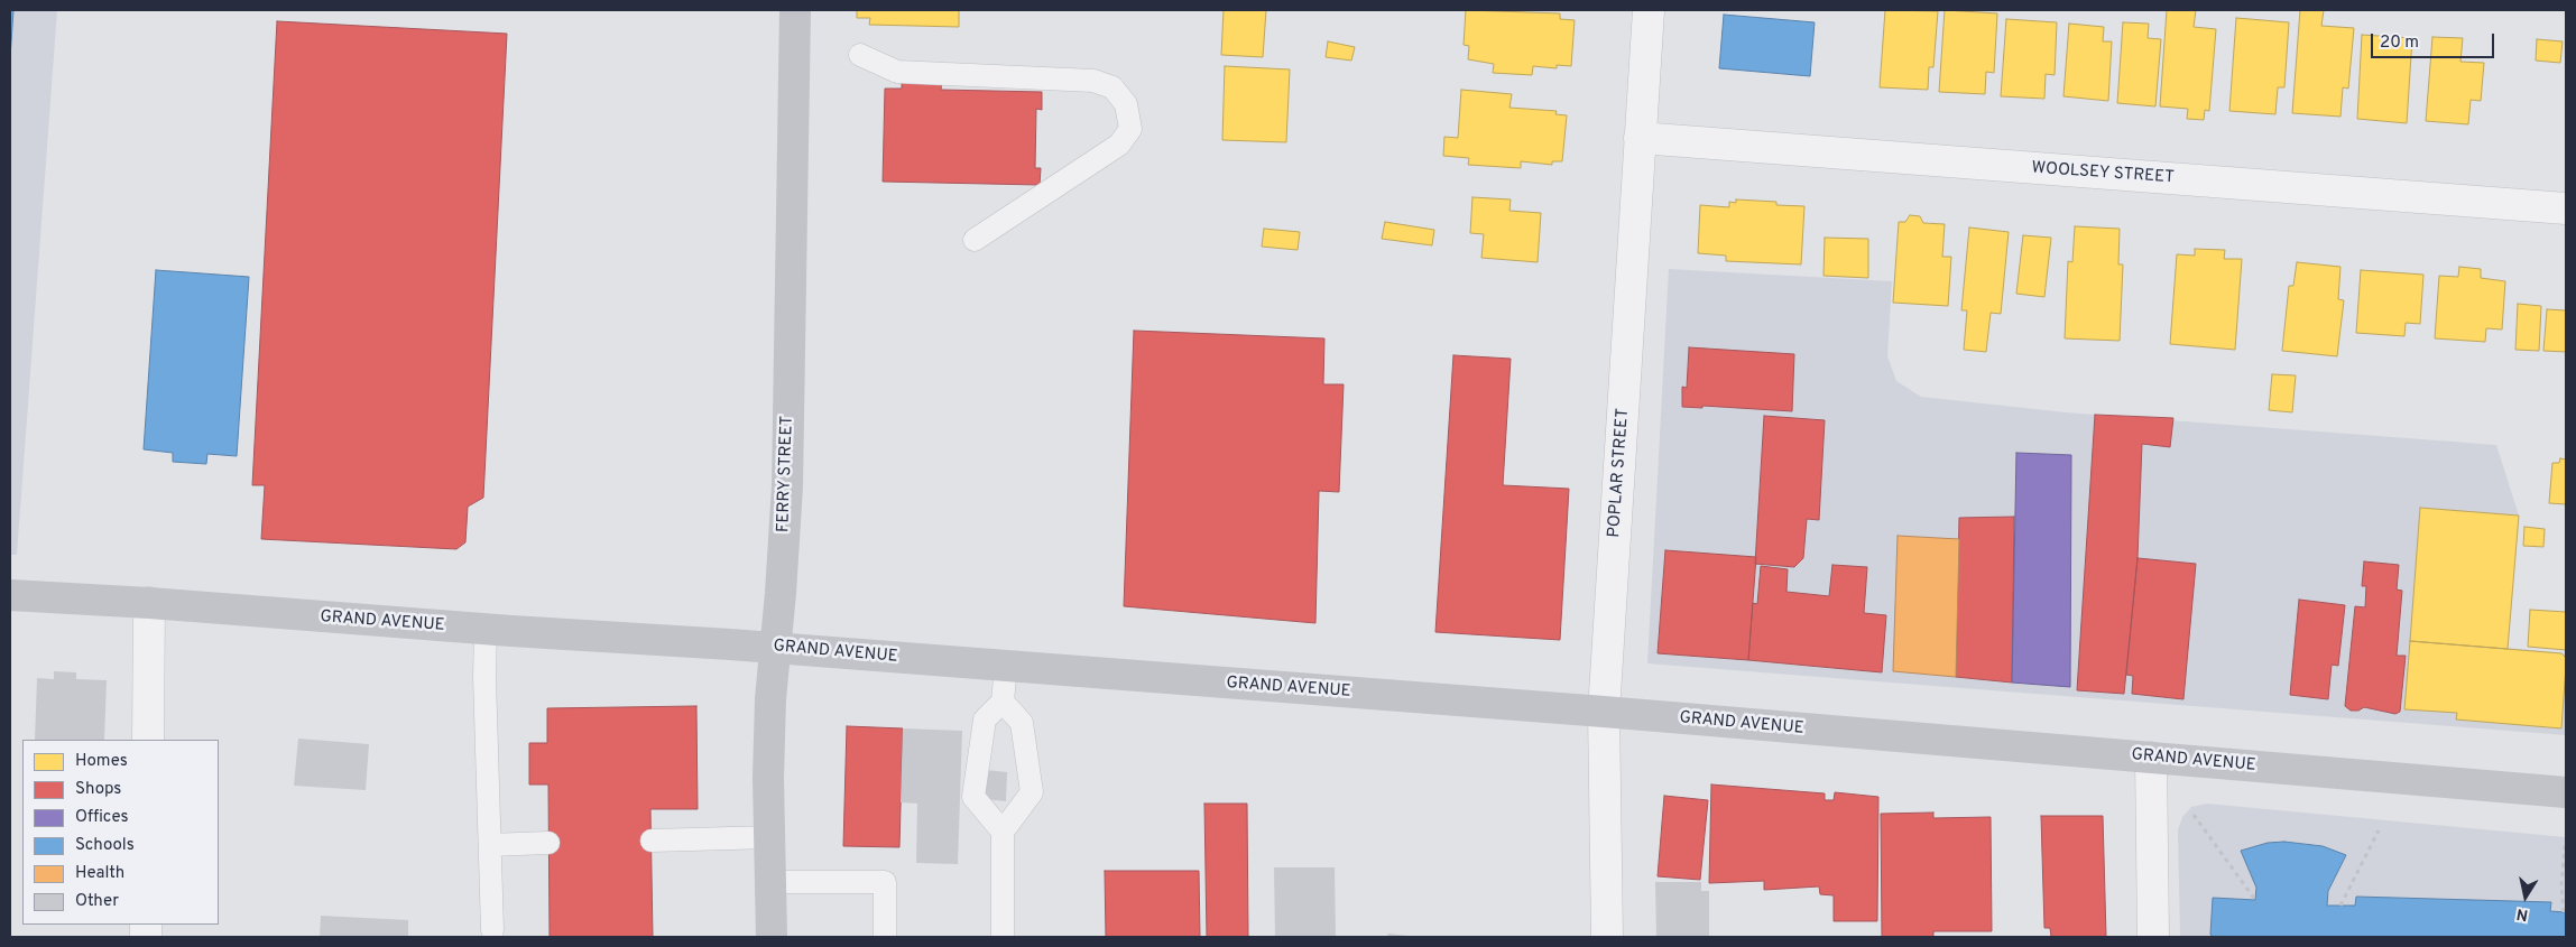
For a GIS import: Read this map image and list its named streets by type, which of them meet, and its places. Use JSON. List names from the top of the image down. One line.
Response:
{"streets":{"main road":["FERRY STREET","GRAND AVENUE"],"street":["WOOLSEY STREET","POPLAR STREET"]},"crossings":[["WOOLSEY STREET","POPLAR STREET"],["POPLAR STREET","GRAND AVENUE"],["FERRY STREET","GRAND AVENUE"]],"legend":["Homes","Shops","Offices","Schools","Health","Other"],"scale_bar":"20 m","north":"bottom"}
